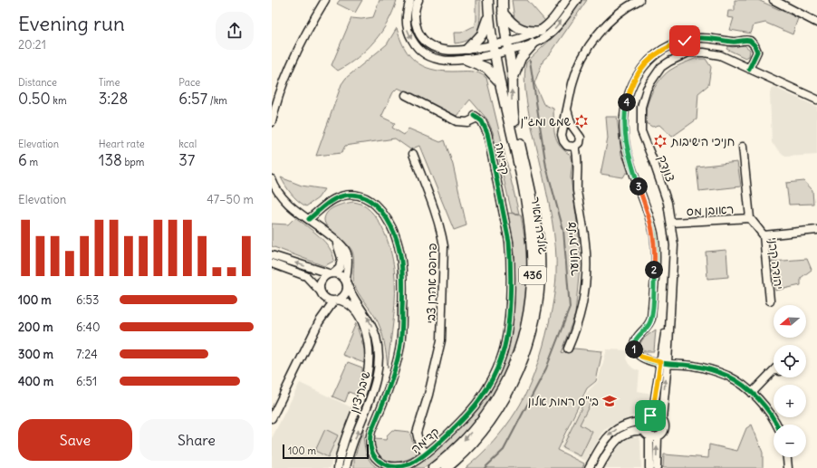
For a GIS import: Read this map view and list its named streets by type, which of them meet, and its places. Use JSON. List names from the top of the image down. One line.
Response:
{"streets":{"main road":["גולדה מאיר","436"],"street":["קדימה","צונדק","ראובן מס","עליית הנוער","יהודה קרני","פרופס אהרן צבי","שיבת ציון"]},"crossings":[["קדימה","פרופס אהרן צבי"],["צונדק","ראובן מס"],["ראובן מס","יהודה קרני"]],"one_way":["שיבת ציון"],"places":{"synagogue":["שמש ומג\"ן","חניכי הישיבות"],"school or university":["בי\"ס רמות אלון"]},"scale_bar":"100 m","north":"left","page":{"heading":["Evening run","20:21"],"stats":[["Distance","0.50 km"],["Time","3:28"],["Pace","6:57 /km"],["Elevation","6 m"],["Heart rate","138 bpm"],["kcal","37"]],"pins":["4","3","2","1"],"chart":["Elevation","47–50 m"],"list":[{"name":"100 m","note":"6:53"},{"name":"200 m","note":"6:40"},{"name":"300 m","note":"7:24"},{"name":"400 m","note":"6:51"}],"map_buttons":["+","−"],"buttons":["Save","Share"],"scale":"100 m"}}
